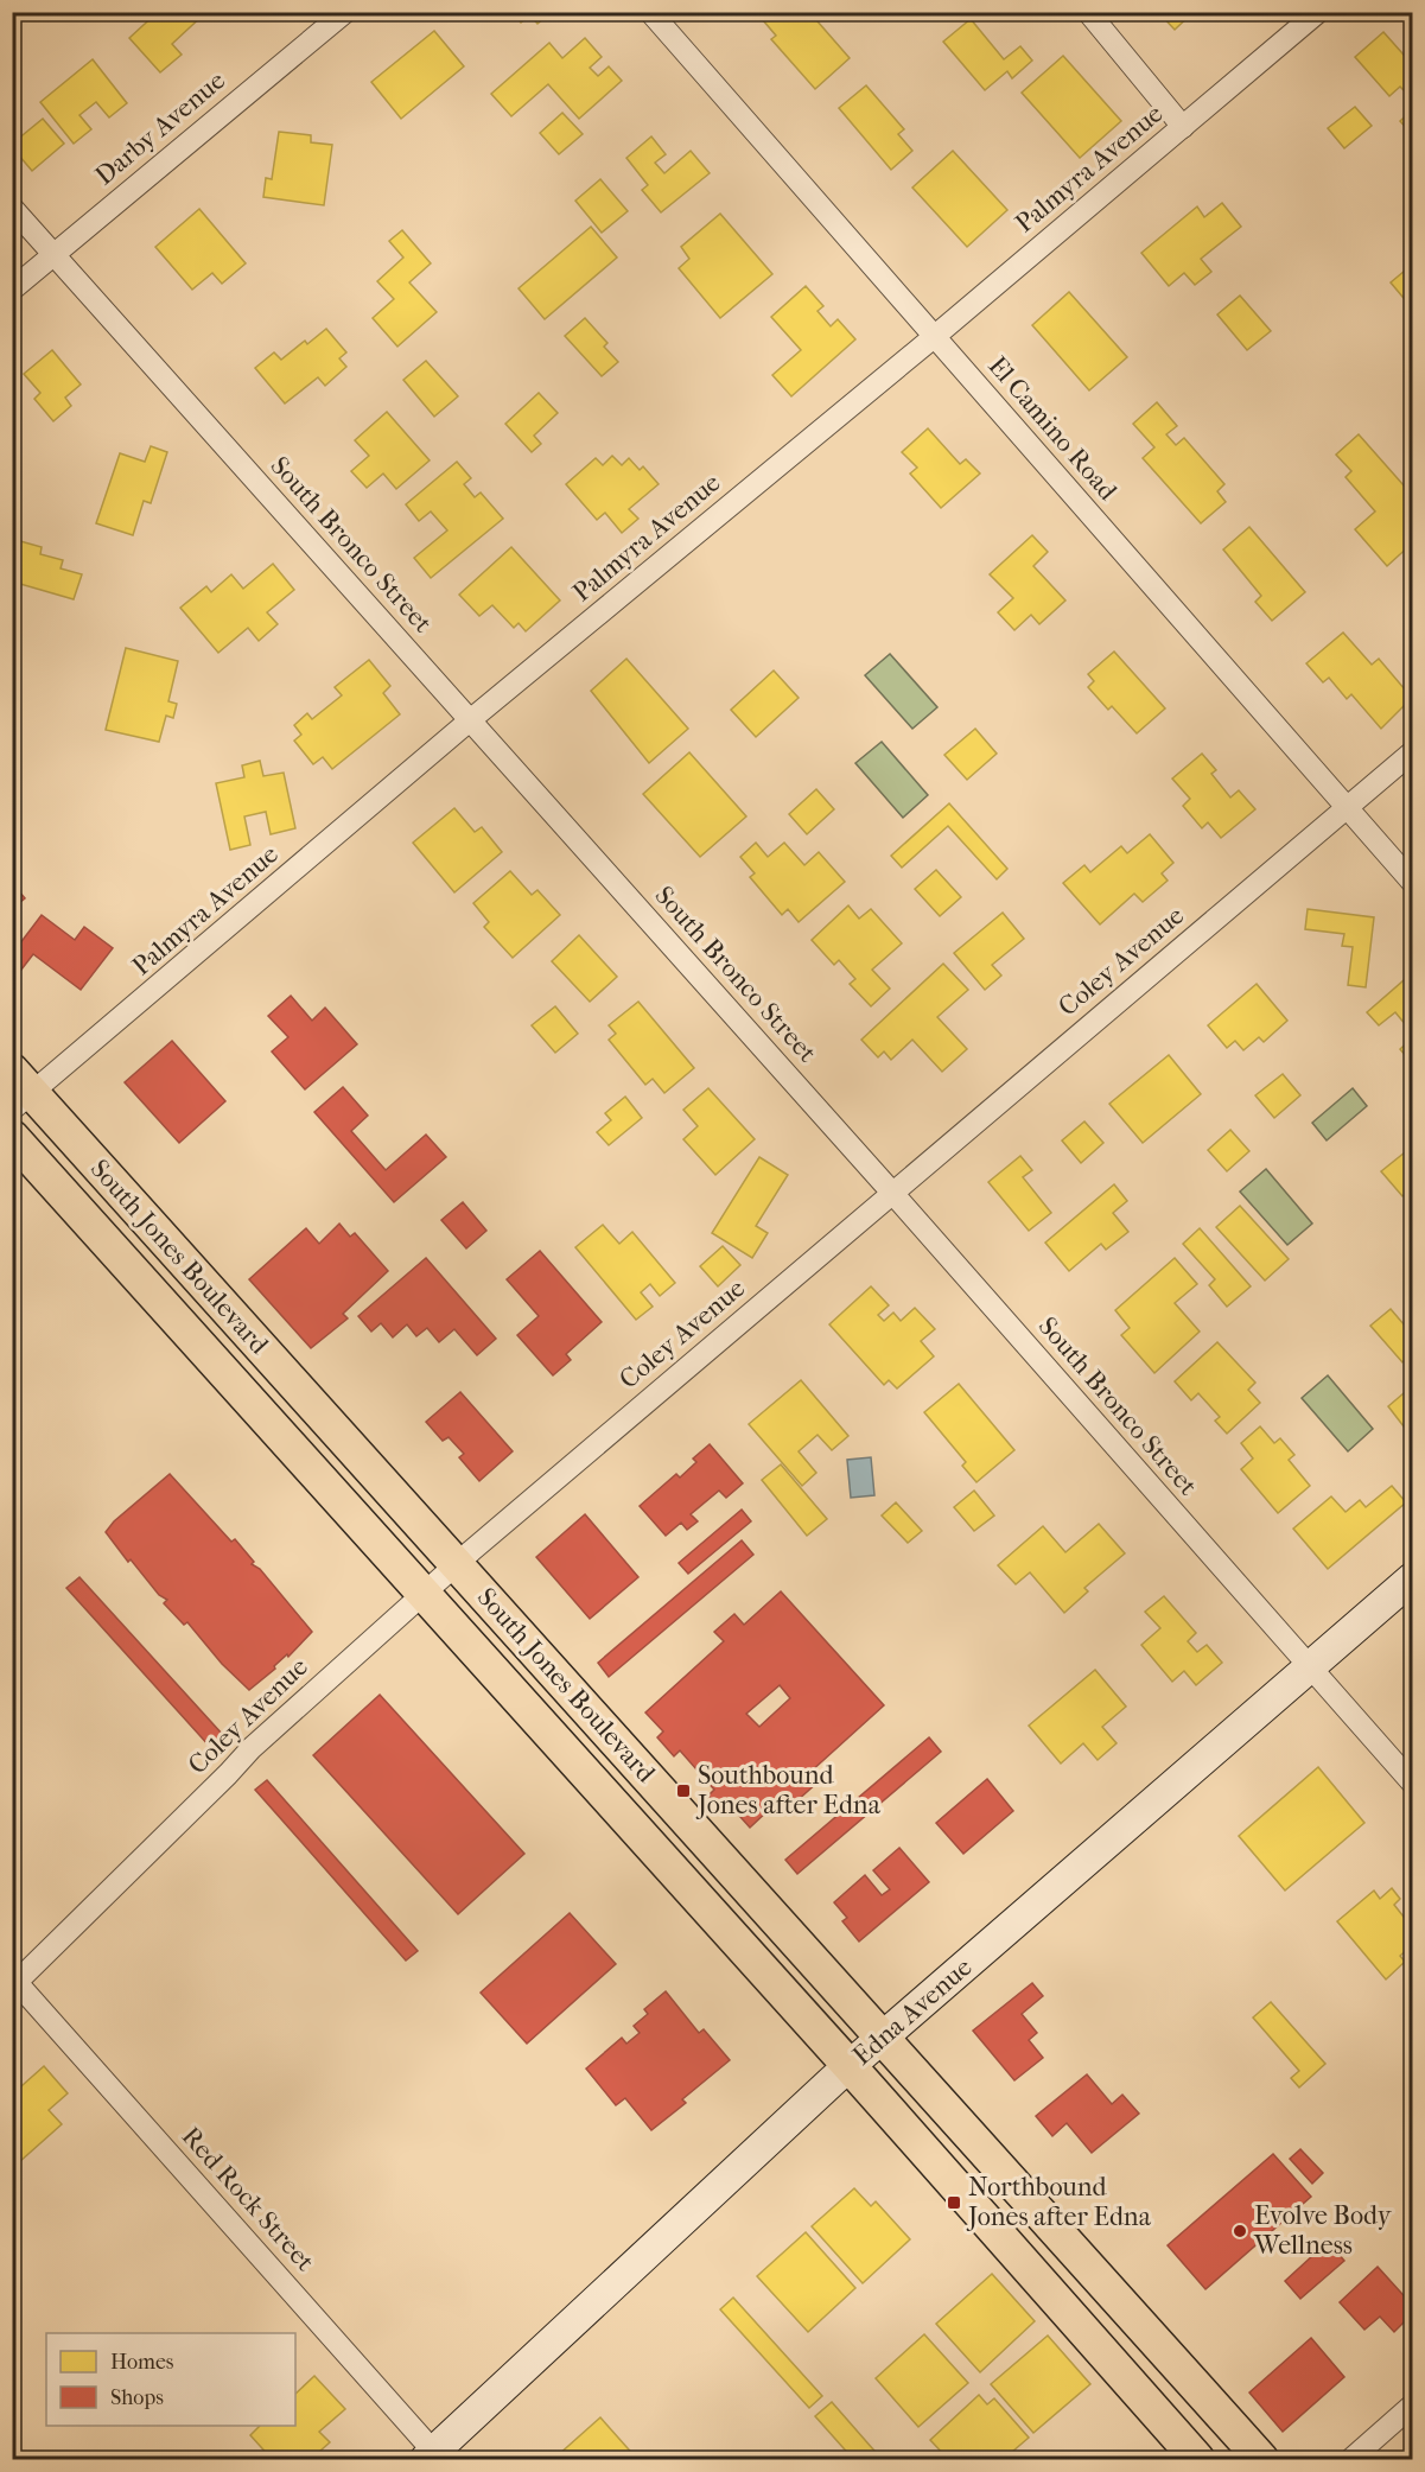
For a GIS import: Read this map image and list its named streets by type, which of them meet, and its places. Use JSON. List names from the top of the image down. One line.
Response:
{"streets":{"main road":["South Jones Boulevard"],"street":["Darby Avenue","Palmyra Avenue","El Camino Road","South Bronco Street","Coley Avenue","Edna Avenue","Red Rock Street"]},"crossings":[["Darby Avenue","South Bronco Street"],["Palmyra Avenue","El Camino Road"],["Palmyra Avenue","South Bronco Street"],["Palmyra Avenue","South Jones Boulevard"],["El Camino Road","Coley Avenue"],["South Bronco Street","Coley Avenue"],["South Bronco Street","Edna Avenue"],["Coley Avenue","South Jones Boulevard"],["Coley Avenue","Red Rock Street"],["South Jones Boulevard","Edna Avenue"],["Edna Avenue","Red Rock Street"]],"places":{"transit":["Southbound Jones after Edna","Northbound Jones after Edna"],"other":["Evolve Body Wellness"]},"legend":["Homes","Shops"]}
